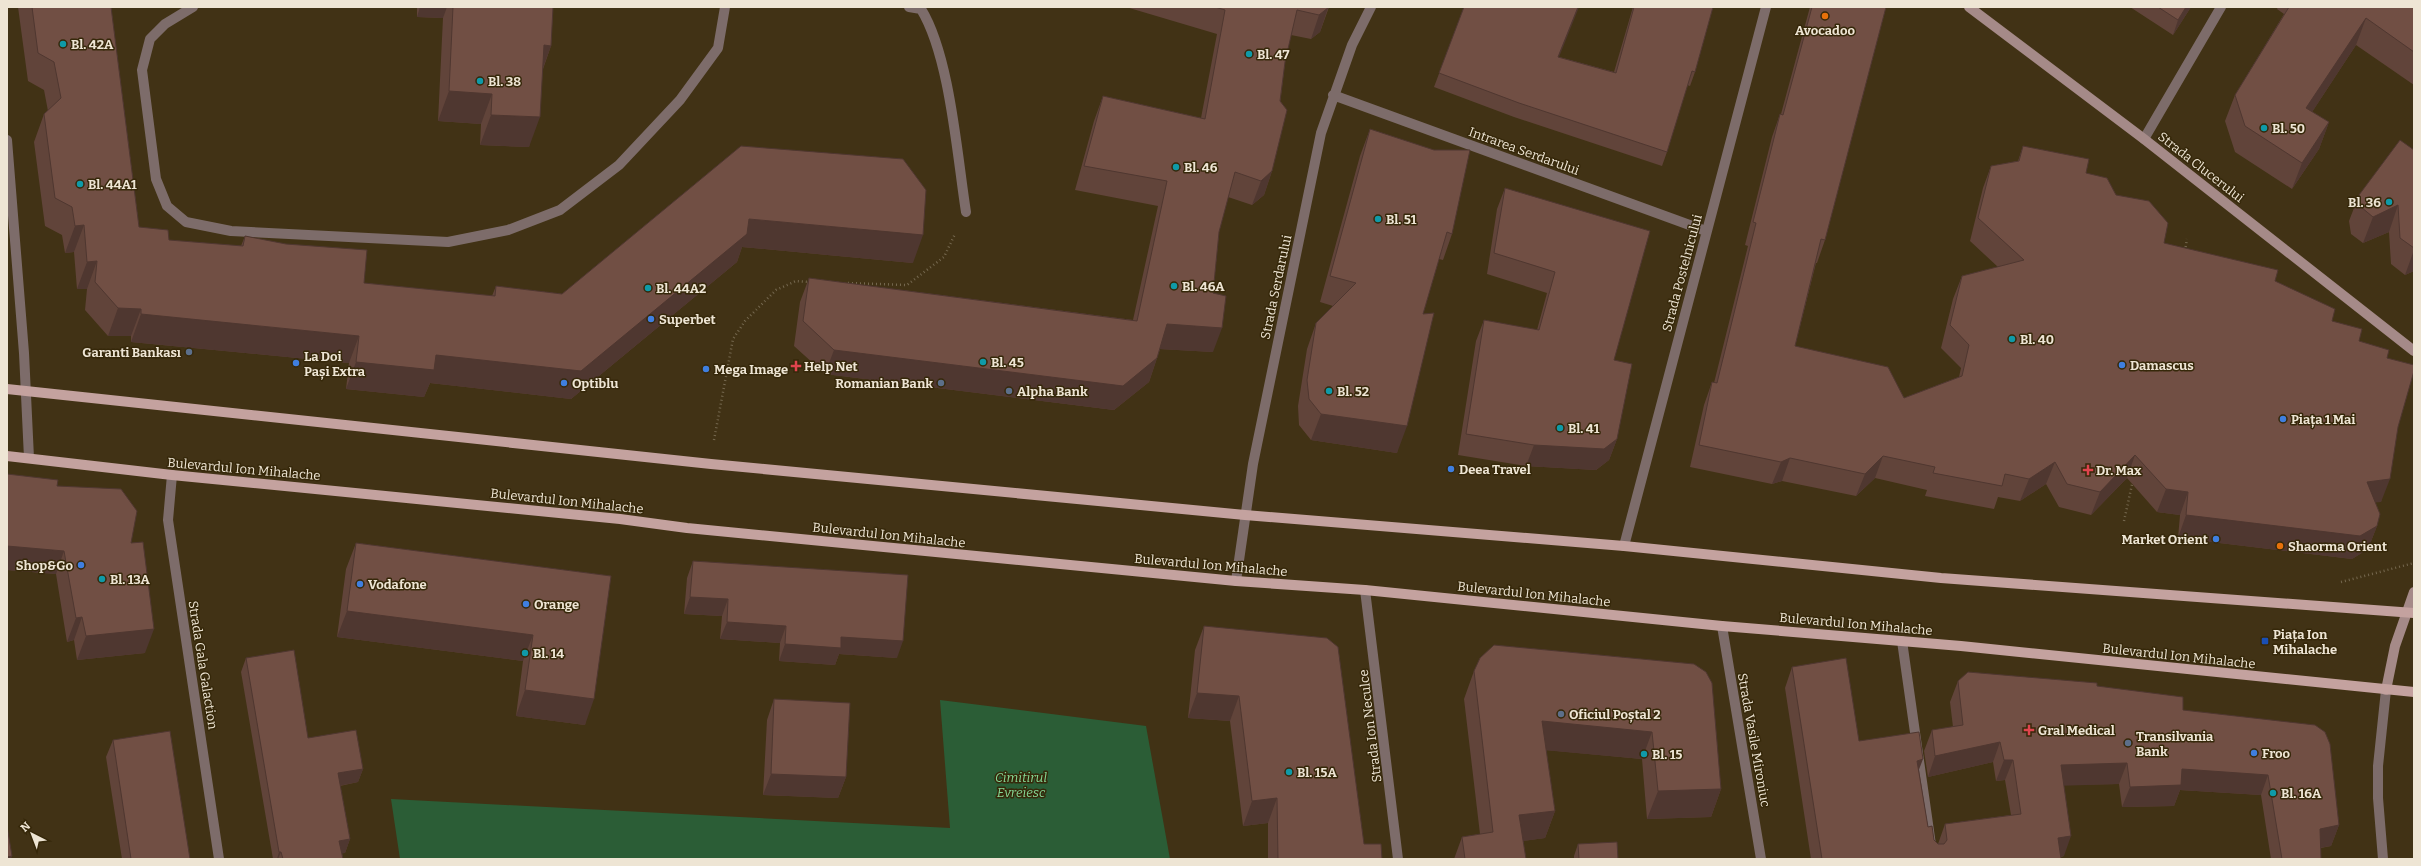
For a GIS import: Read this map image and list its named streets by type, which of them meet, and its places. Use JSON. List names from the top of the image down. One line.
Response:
{"streets":{"main road":["Bulevardul Ion Mihalache"],"street":["Intrarea Serdarului","Strada Clucerului","Strada Postelnicului","Strada Serdarului","Strada Gala Galaction","Strada Ion Neculce","Strada Vasile Mironiuc"]},"crossings":[["Intrarea Serdarului","Strada Postelnicului"],["Intrarea Serdarului","Strada Serdarului"],["Strada Serdarului","Bulevardul Ion Mihalache"],["Bulevardul Ion Mihalache","Strada Gala Galaction"],["Bulevardul Ion Mihalache","Strada Ion Neculce"],["Bulevardul Ion Mihalache","Strada Vasile Mironiuc"]],"parks":["Cimitirul Evreiesc"],"places":{"other":["Avocadoo","Bl. 42A","Bl. 47","Bl. 38","Bl. 50","Bl. 46","Bl. 44A1","Bl. 36","Bl. 51","Bl. 46A","Bl. 44A2","Superbet","Bl. 40","Garanti Bankası","Bl. 45","La Doi Pași Extra","Damascus","Mega Image","Optiblu","Romanian Bank","Alpha Bank","Bl. 52","Piața 1 Mai","Bl. 41","Deea Travel","Market Orient","Shaorma Orient","Shop&Go","Bl. 13A","Vodafone","Orange","Bl. 14","Oficiul Poștal 2","Transilvania Bank","Froo","Bl. 15","Bl. 15A","Bl. 16A"],"health":["Help Net","Dr. Max","Gral Medical"],"transit":["Piața Ion Mihalache"]},"north":"top left"}
